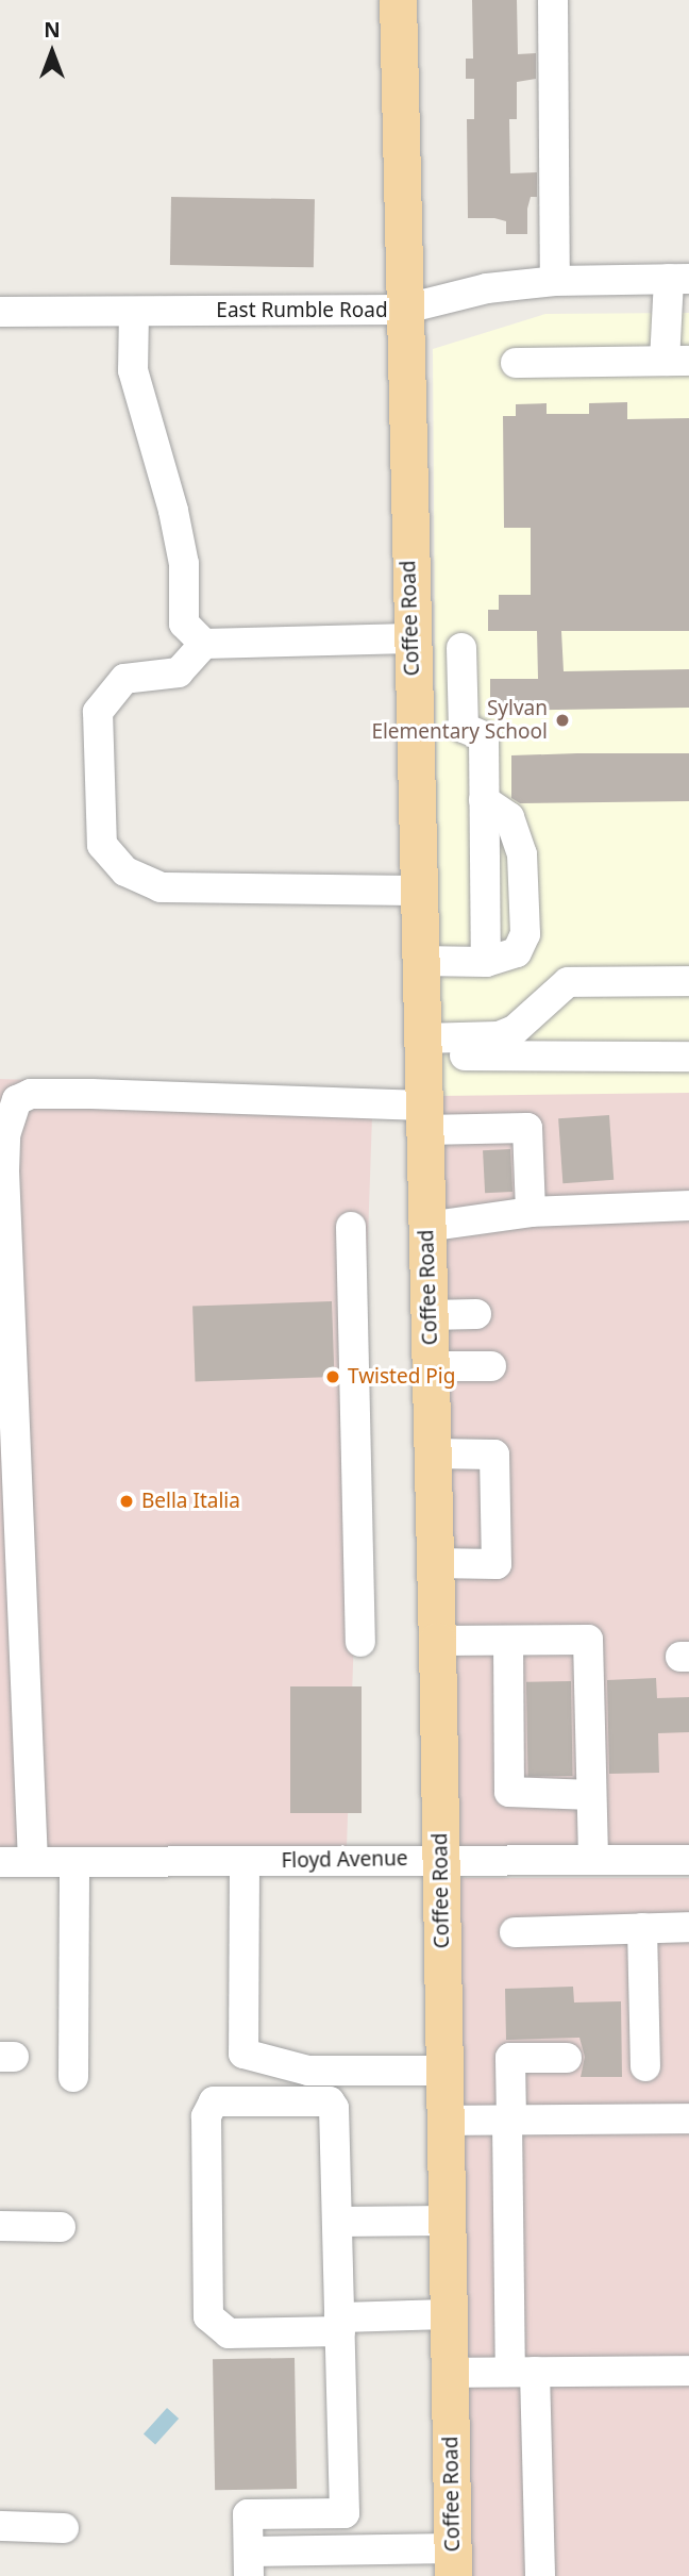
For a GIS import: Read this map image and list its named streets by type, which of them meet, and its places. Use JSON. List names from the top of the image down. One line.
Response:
{"streets":{"main road":["Coffee Road"],"street":["East Rumble Road","Floyd Avenue"]},"crossings":[["East Rumble Road","Coffee Road"],["Coffee Road","Floyd Avenue"]],"places":["Sylvan Elementary School","Twisted Pig","Bella Italia"],"north":"top"}
